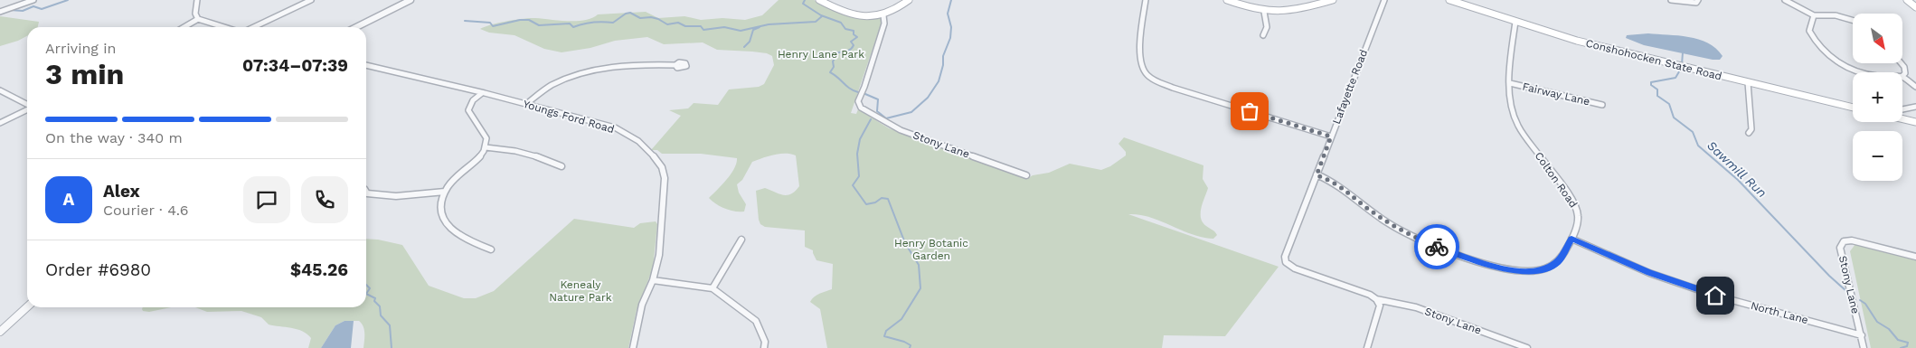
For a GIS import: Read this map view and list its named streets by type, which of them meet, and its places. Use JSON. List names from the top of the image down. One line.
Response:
{"streets":{"main road":["Conshohocken State Road"],"street":["Lafayette Road","Fairway Lane","Youngs Ford Road","Stony Lane","Colton Road","North Lane"]},"crossings":[["Conshohocken State Road","Colton Road"],["Lafayette Road","Stony Lane"],["Lafayette Road","Colton Road"],["Fairway Lane","Colton Road"],["Stony Lane","North Lane"],["Colton Road","North Lane"]],"water":["Sawmill Run"],"parks":["Henry Lane Park","Henry Botanic Garden","Kenealy Nature Park"],"north":"bottom right","page":{"map_buttons":["+","−"],"heading":["3 min","Arriving in","07:34–07:39"],"panel":["Alex","Courier · 4.6","Order #6980","$45.26"],"bar":"On the way · 340 m","round":"A"}}
